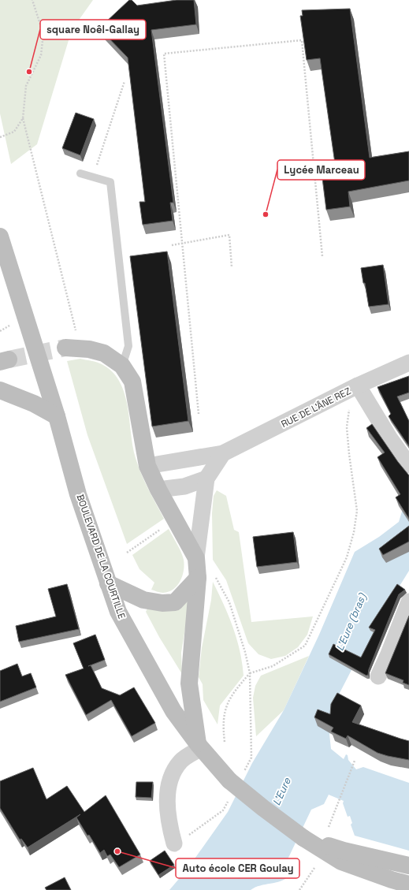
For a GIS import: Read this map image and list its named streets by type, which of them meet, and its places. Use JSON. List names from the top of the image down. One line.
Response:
{"streets":{"main road":["BOULEVARD DE LA COURTILLE"],"street":["RUE DE L'ÂNE REZ"]},"water":["L'Eure (bras)","L'Eure"],"places":["square Noêl-Gallay","Lycée Marceau","Auto école CER Goulay"]}
